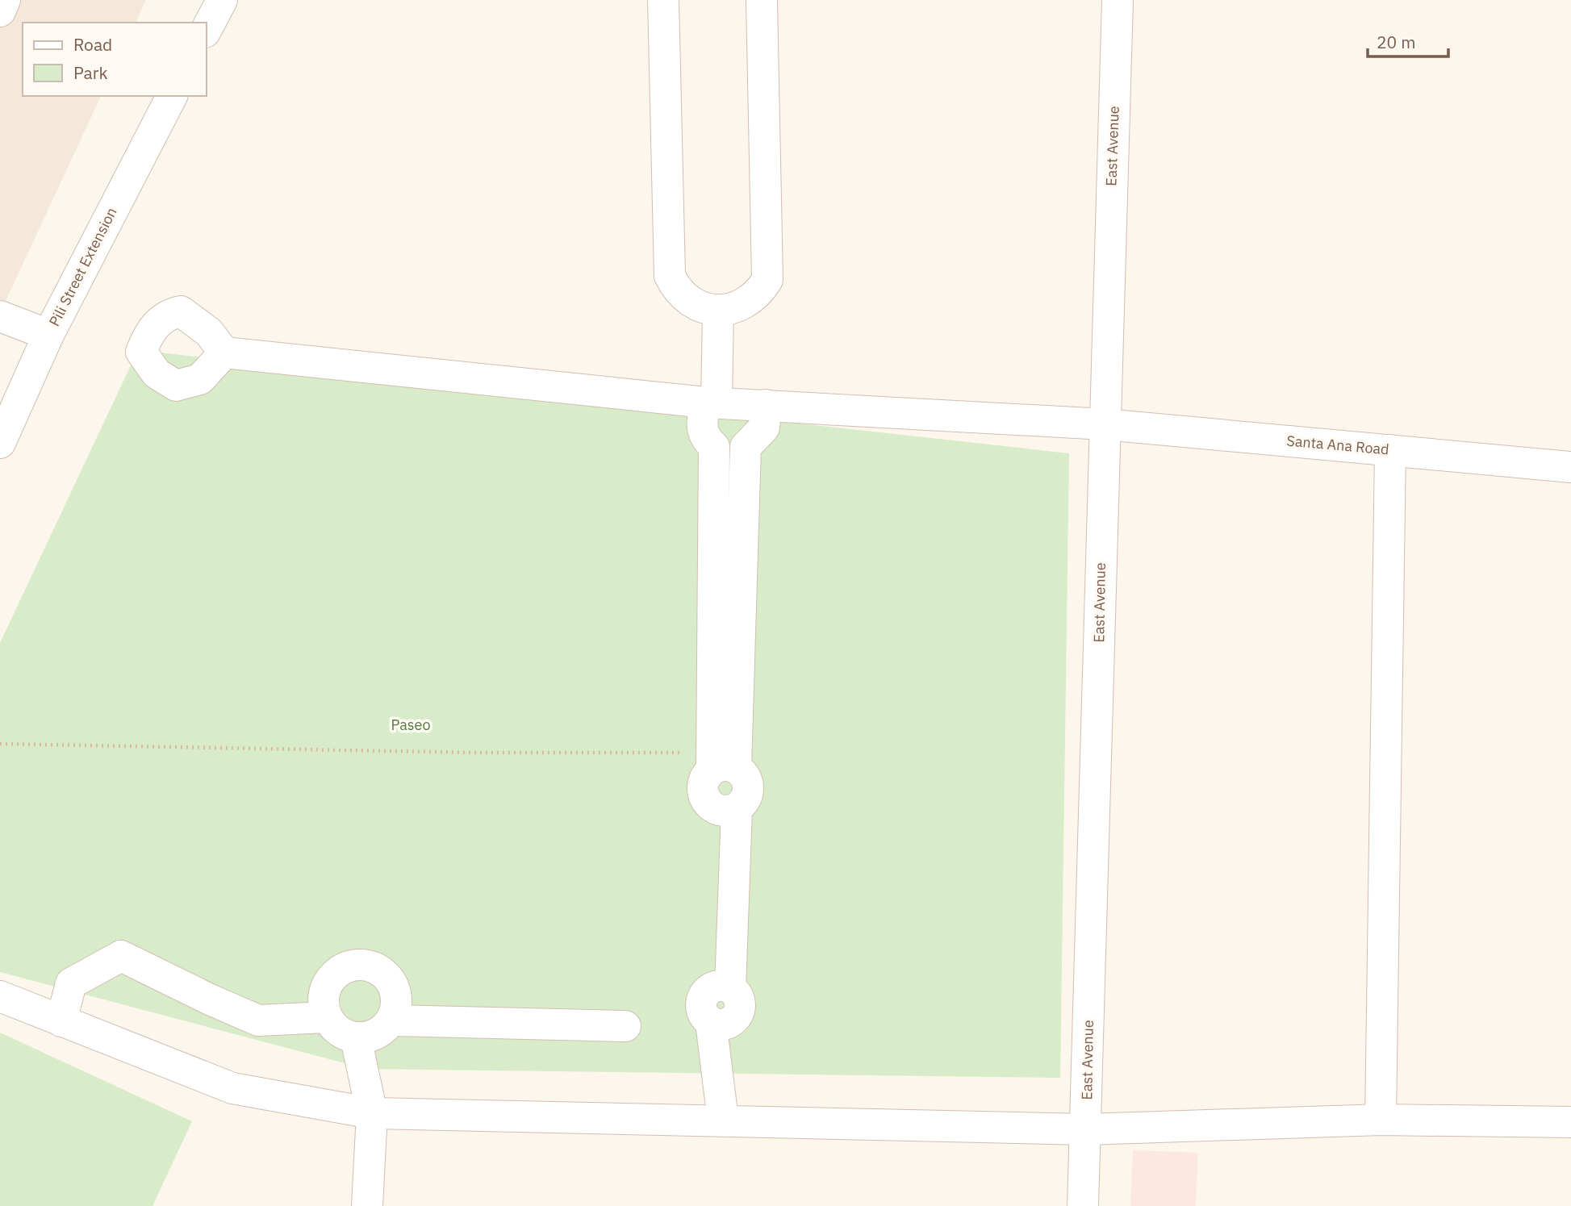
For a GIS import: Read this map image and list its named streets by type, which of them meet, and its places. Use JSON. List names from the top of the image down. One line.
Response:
{"streets":{"street":["East Avenue","Pili Street Extension","Santa Ana Road"]},"crossings":[["East Avenue","Santa Ana Road"]],"parks":["Paseo"],"legend":["Road","Park"],"scale_bar":"20 m"}
